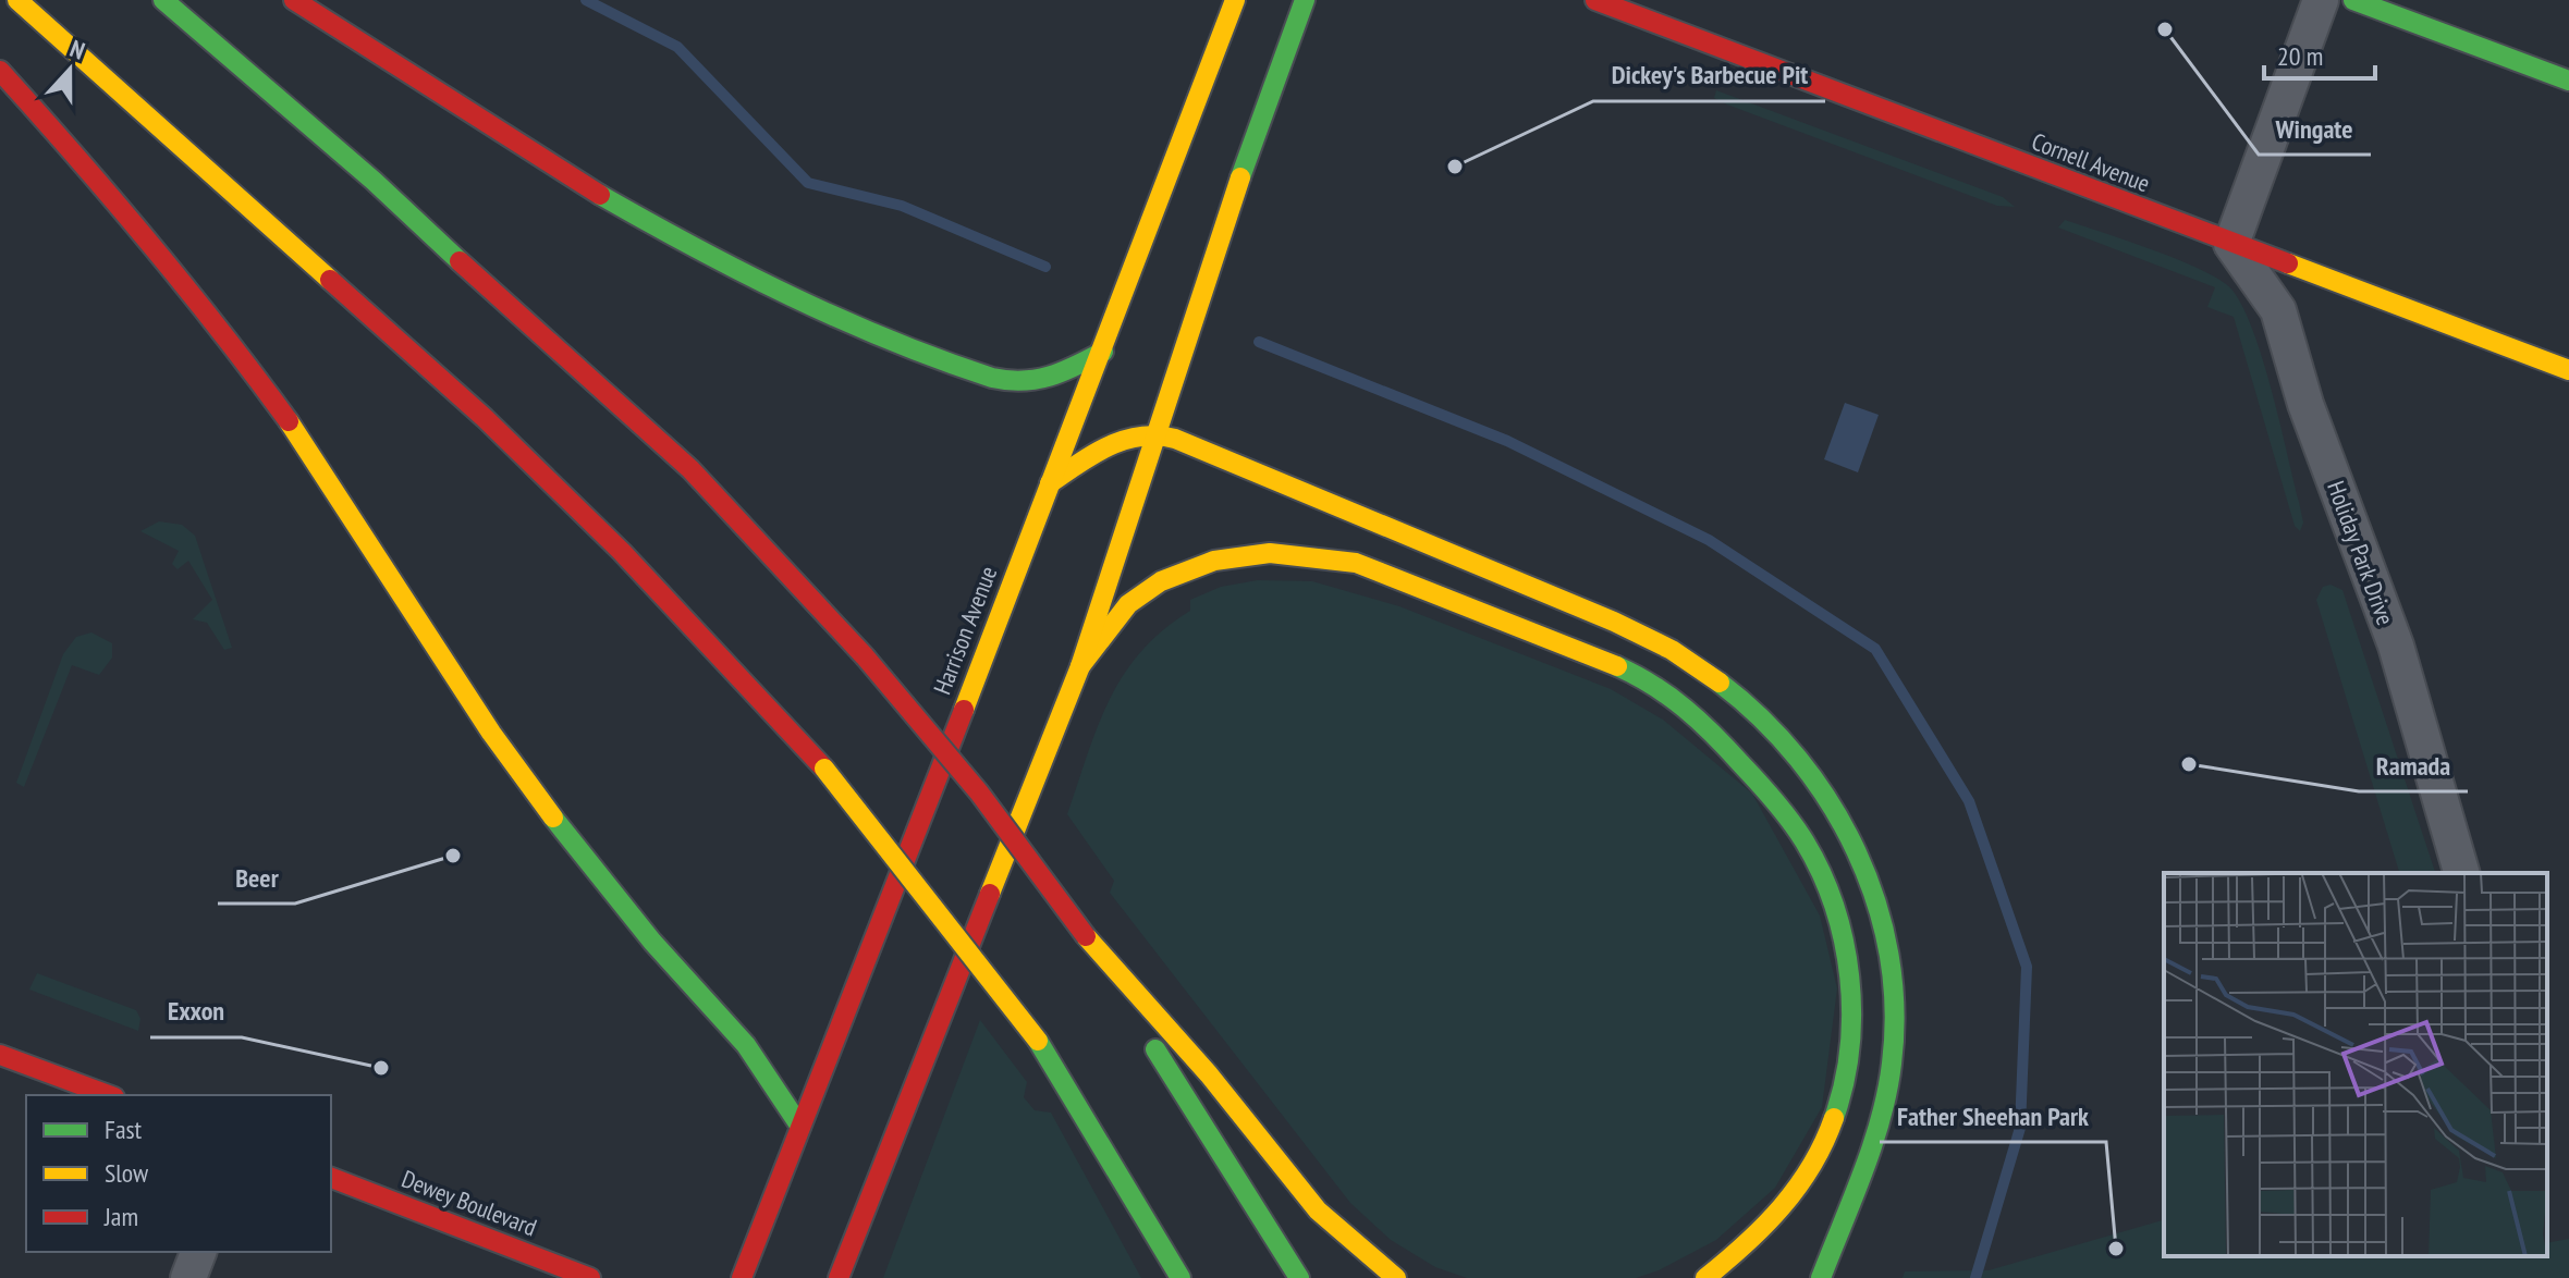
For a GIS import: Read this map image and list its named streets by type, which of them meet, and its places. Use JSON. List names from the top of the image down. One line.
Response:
{"streets":{"main road":["Cornell Avenue","Harrison Avenue","Dewey Boulevard"],"street":["Holiday Park Drive"]},"crossings":[["Cornell Avenue","Holiday Park Drive"]],"places":["Wingate","Dickey's Barbecue Pit","Ramada","Beer","Exxon","Father Sheehan Park"],"legend":["Fast","Slow","Jam"],"scale_bar":"20 m","north":"top"}
